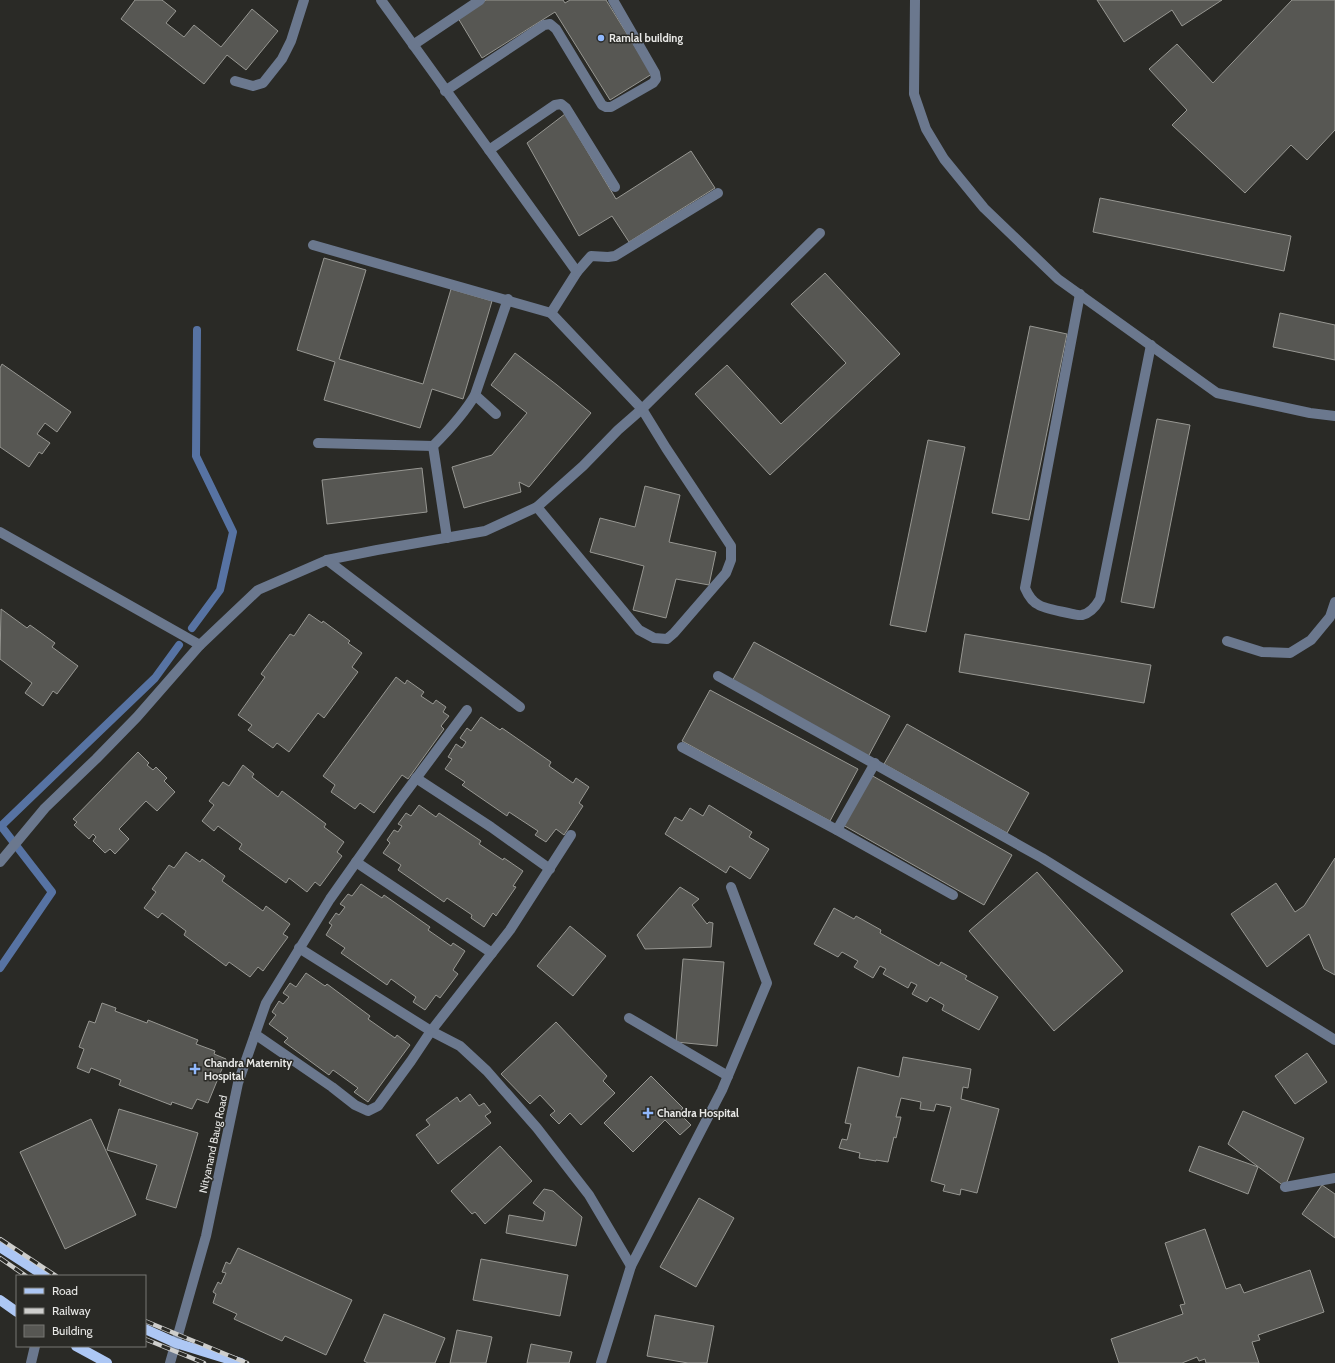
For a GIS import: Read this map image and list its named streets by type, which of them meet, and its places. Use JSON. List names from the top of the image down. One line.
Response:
{"streets":{"street":["Nityanand Baug Road"]},"places":{"other":["Ramlal building"],"health":["Chandra Maternity Hospital","Chandra Hospital"]},"legend":["Road","Railway","Building"]}
